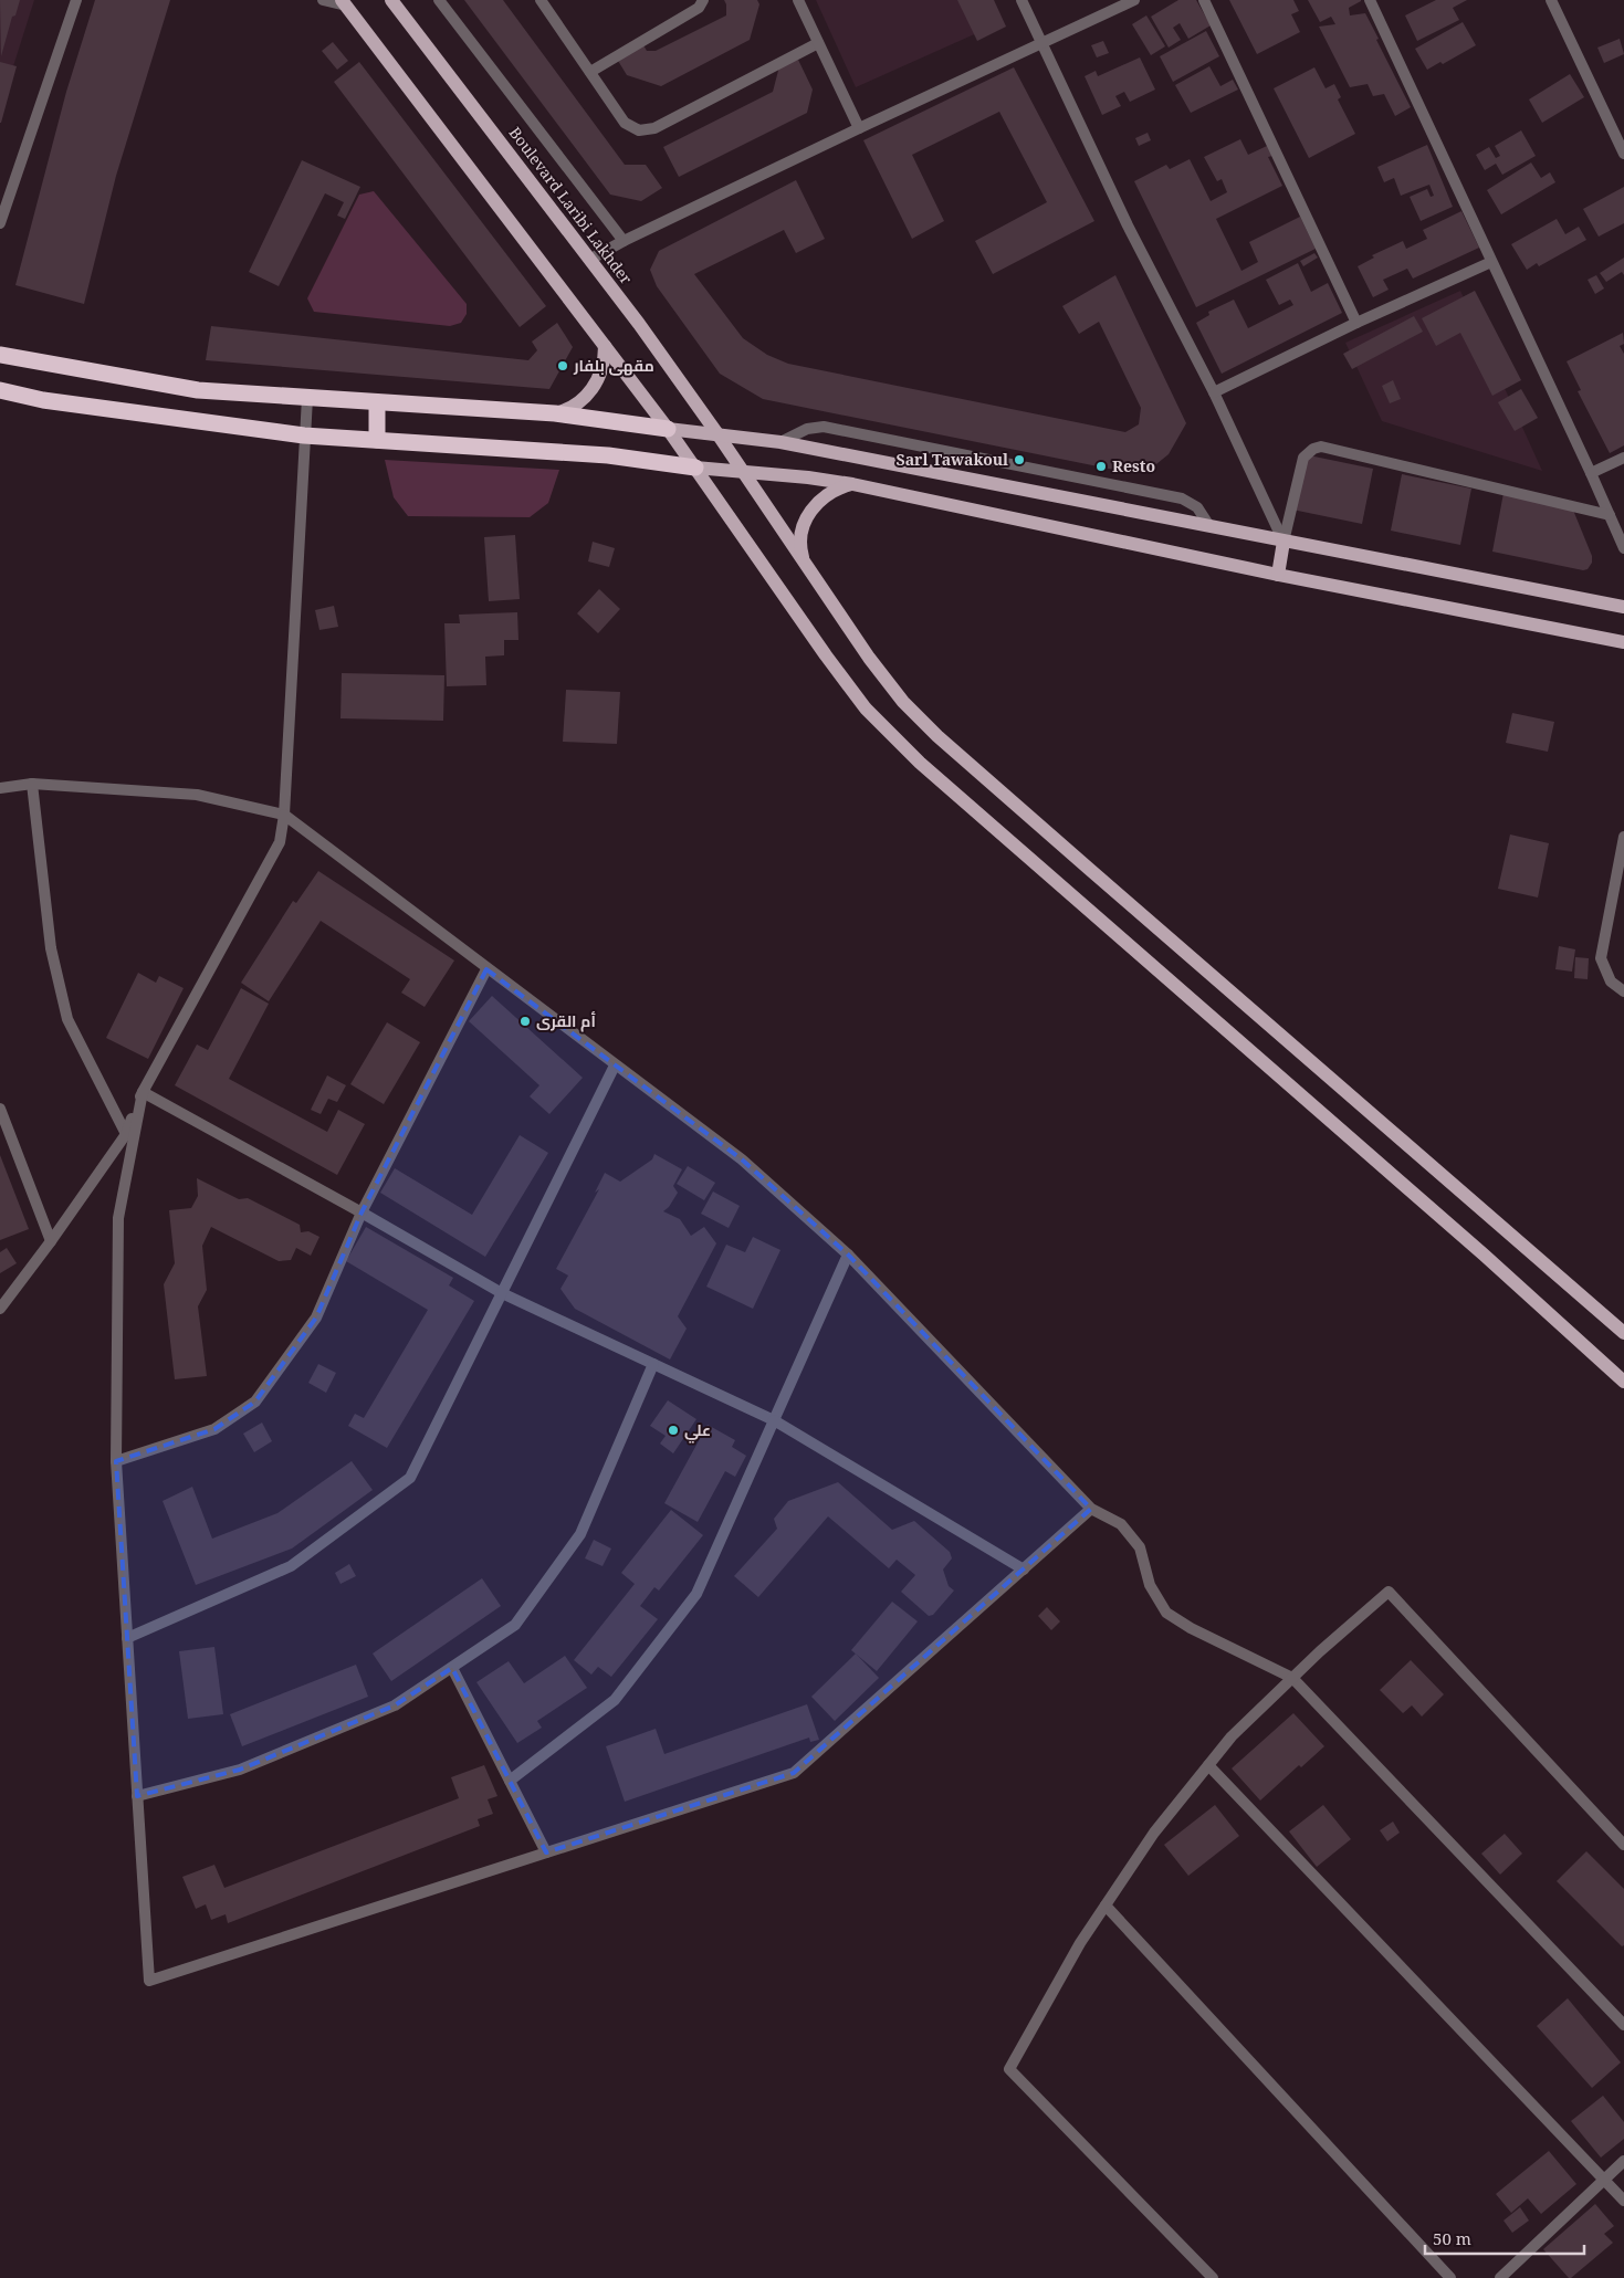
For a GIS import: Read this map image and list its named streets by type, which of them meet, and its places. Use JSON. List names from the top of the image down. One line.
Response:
{"streets":{"main road":["Boulevard Laribi Lakhder"]},"places":["مقهى بلفار","Sarl Tawakoul","Resto","أم القرى","علي"],"scale_bar":"50 m"}
